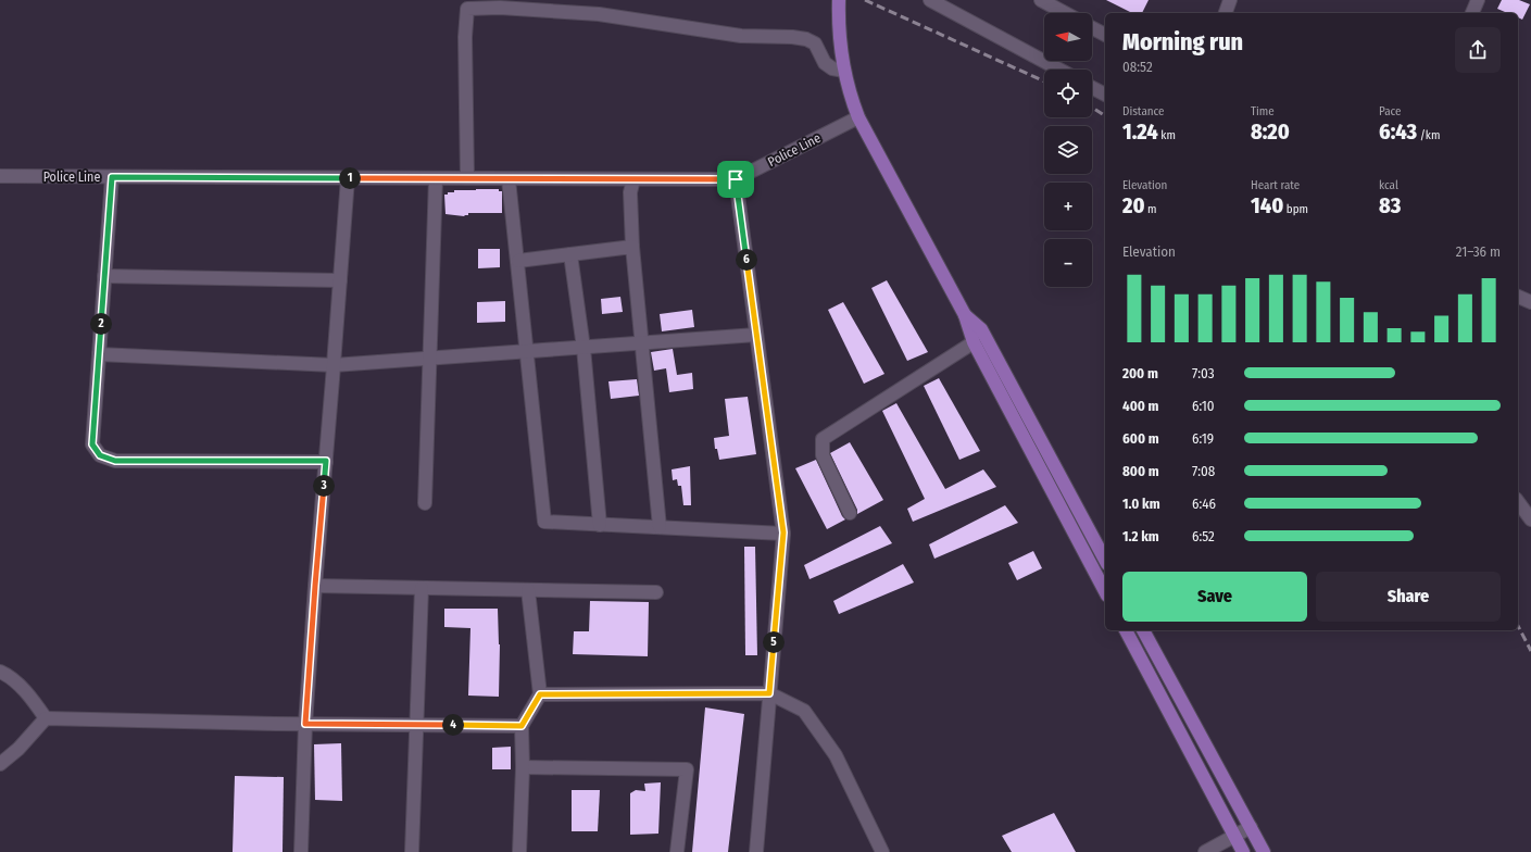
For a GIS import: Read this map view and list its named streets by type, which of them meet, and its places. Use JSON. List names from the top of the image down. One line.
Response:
{"streets":{"street":["Police Line"]},"north":"left","page":{"map_buttons":["+","−"],"heading":["Morning run","08:52"],"stats":[["Distance","1.24 km"],["Time","8:20"],["Pace","6:43 /km"],["Elevation","20 m"],["Heart rate","140 bpm"],["kcal","83"]],"pins":["1","6","2","3","5","4"],"chart":["Elevation","21–36 m"],"list":[{"name":"200 m","note":"7:03"},{"name":"400 m","note":"6:10"},{"name":"600 m","note":"6:19"},{"name":"800 m","note":"7:08"},{"name":"1.0 km","note":"6:46"},{"name":"1.2 km","note":"6:52"}],"buttons":["Save","Share"]}}
